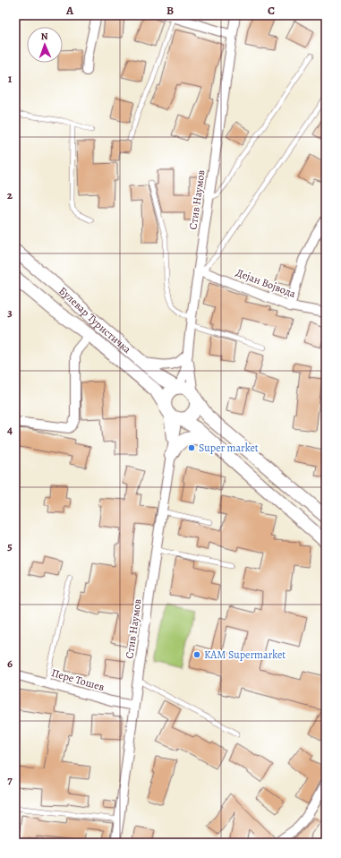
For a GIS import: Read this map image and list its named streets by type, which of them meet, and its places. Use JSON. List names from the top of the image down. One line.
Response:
{"streets":{"main road":["Булевар Туристичка"],"street":["Стив Наумов","Дејан Војвода","Пере Тошев"]},"crossings":[["Стив Наумов","Дејан Војвода"],["Стив Наумов","Булевар Туристичка"],["Стив Наумов","Пере Тошев"]],"places":["Super market","KAM Supermarket"],"north":"top","grid":{"columns":["A","B","C"],"rows":["1","2","3","4","5","6","7"]}}
